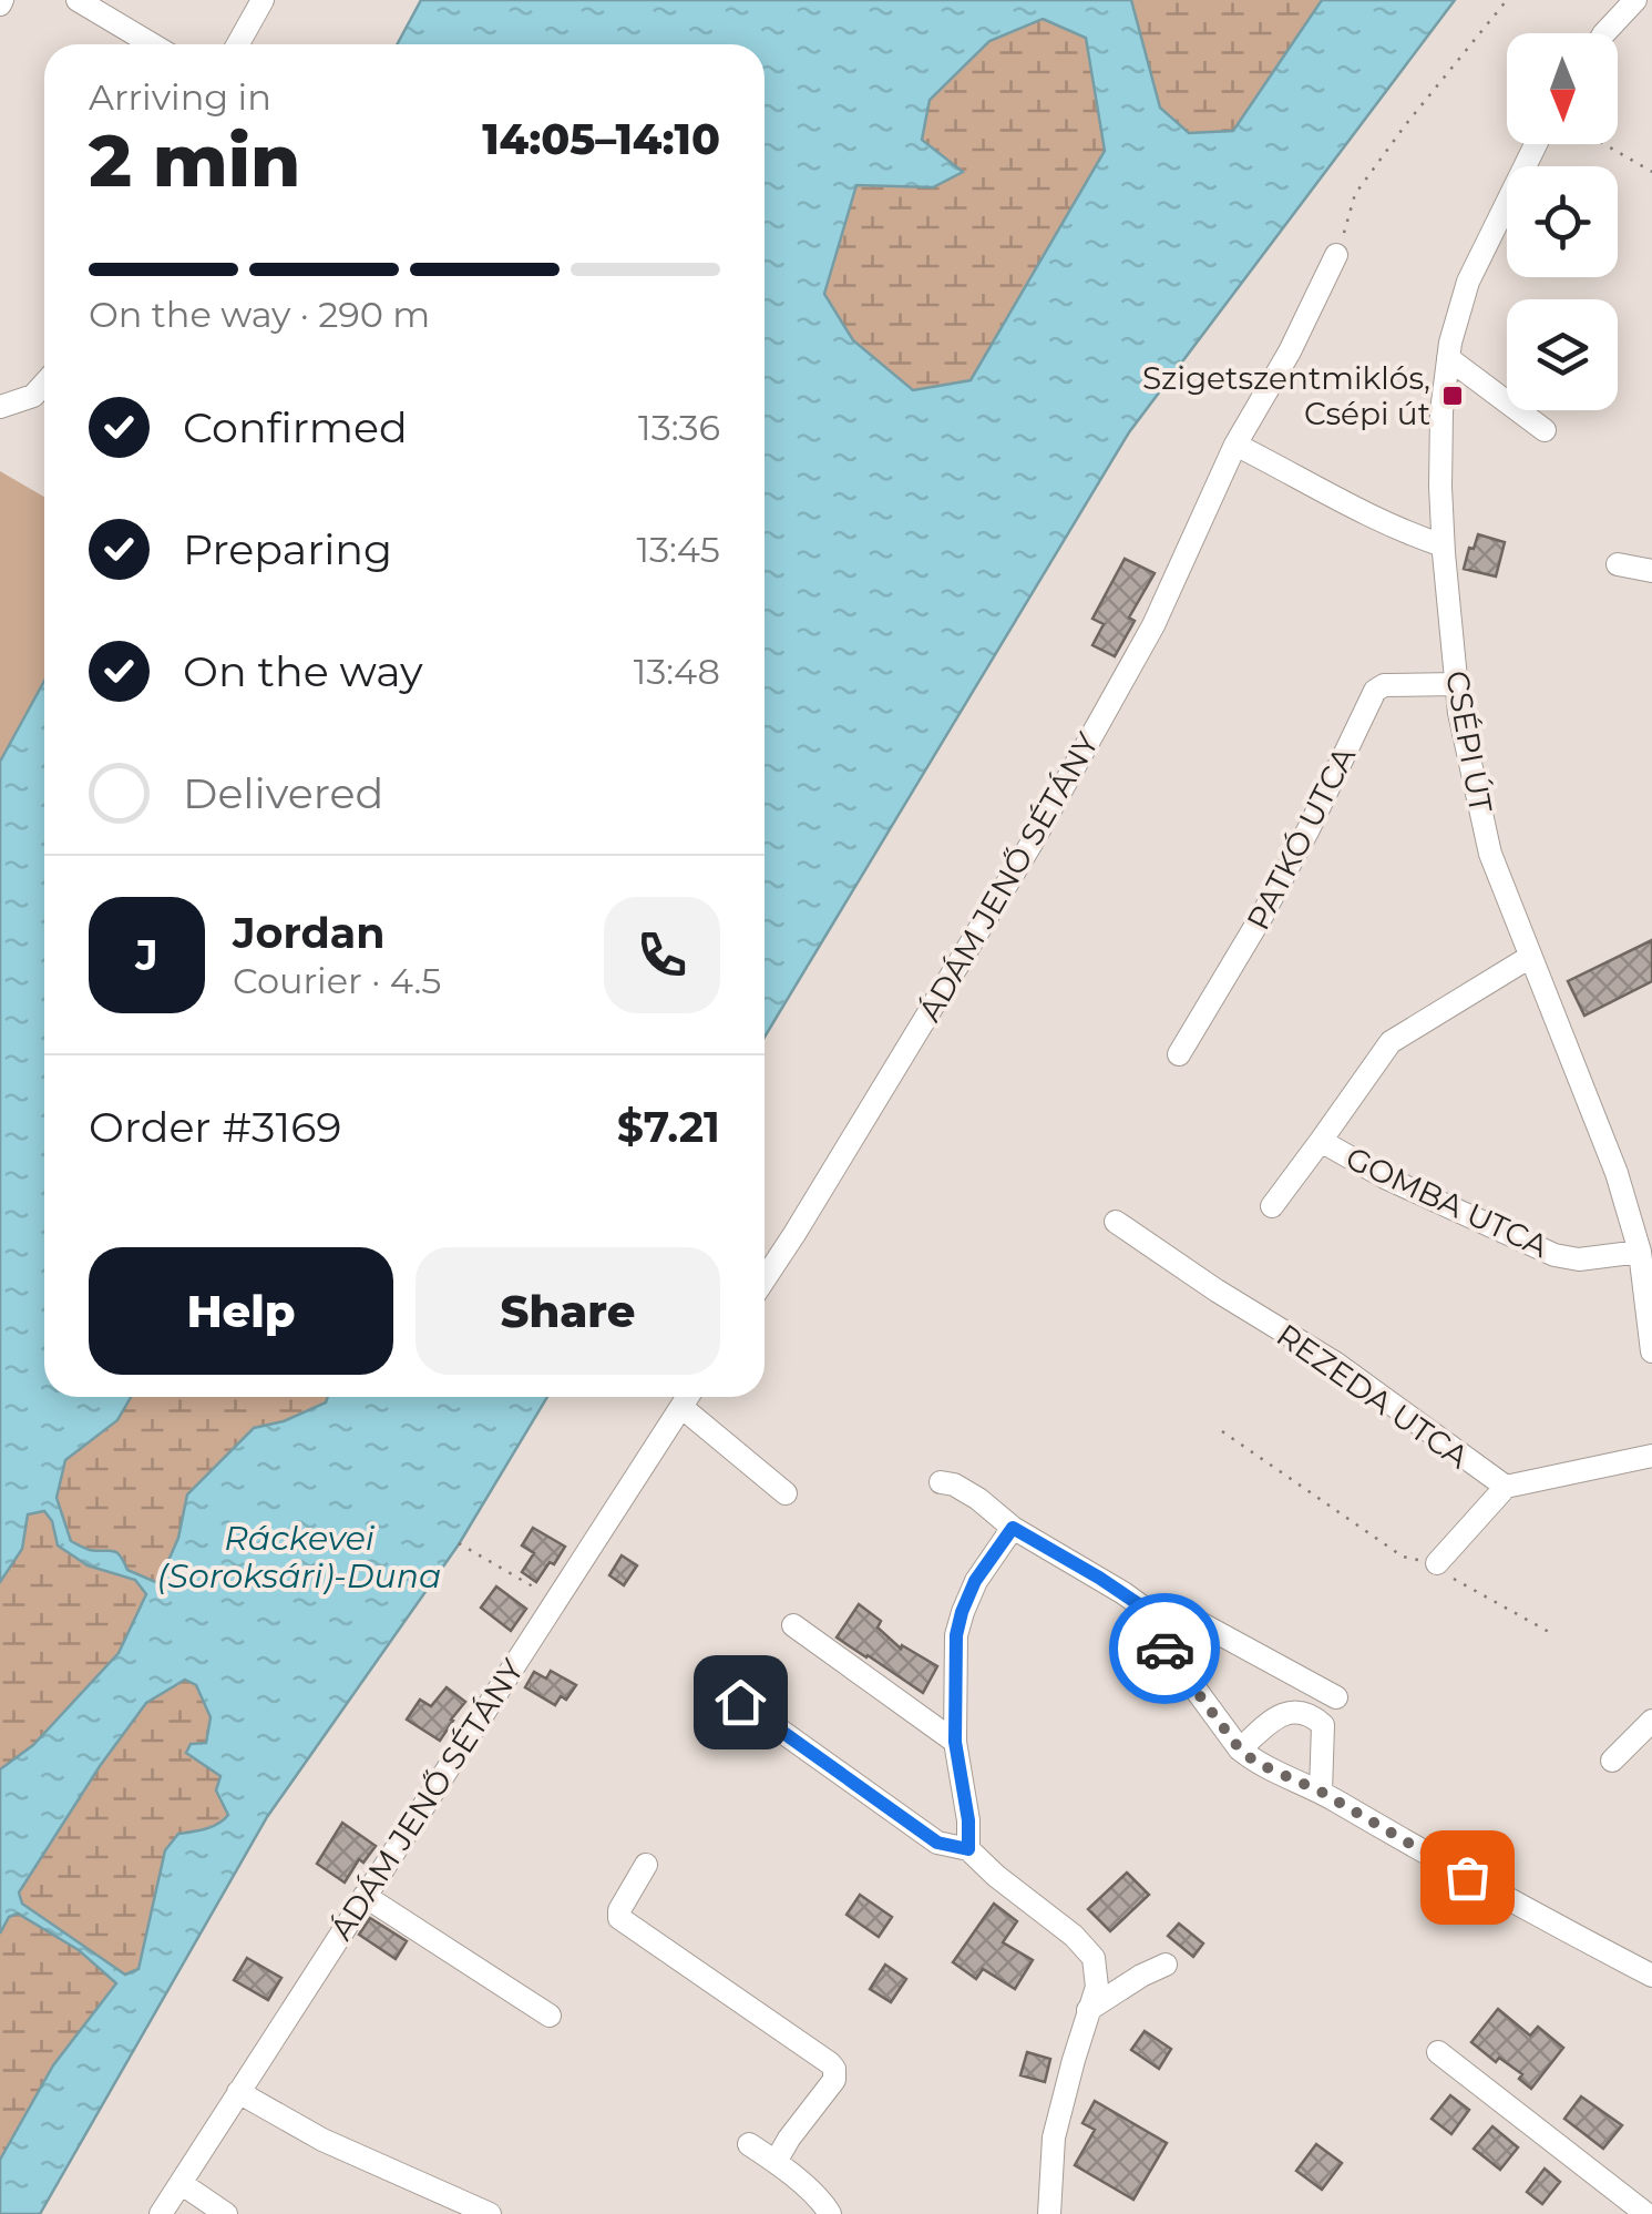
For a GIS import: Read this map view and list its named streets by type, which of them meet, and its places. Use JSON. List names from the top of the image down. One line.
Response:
{"streets":{"street":["CSÉPI ÚT","PATKÓ UTCA","ÁDÁM JENŐ SÉTÁNY","GOMBA UTCA","REZEDA UTCA"]},"crossings":[["CSÉPI ÚT","PATKÓ UTCA"],["CSÉPI ÚT","GOMBA UTCA"]],"water":["Ráckevei (Soroksári)-Duna"],"places":{"transit":["Szigetszentmiklós, Csépi út"]},"north":"bottom","page":{"heading":["2 min","Arriving in","14:05–14:10"],"panel":["Jordan","Courier · 4.5","Order #3169","$7.21"],"bar":"On the way · 290 m","list":[["Confirmed","13:36"],["Preparing","13:45"],["On the way","13:48"],"Delivered"],"round":"J","buttons":["Help","Share"]}}
